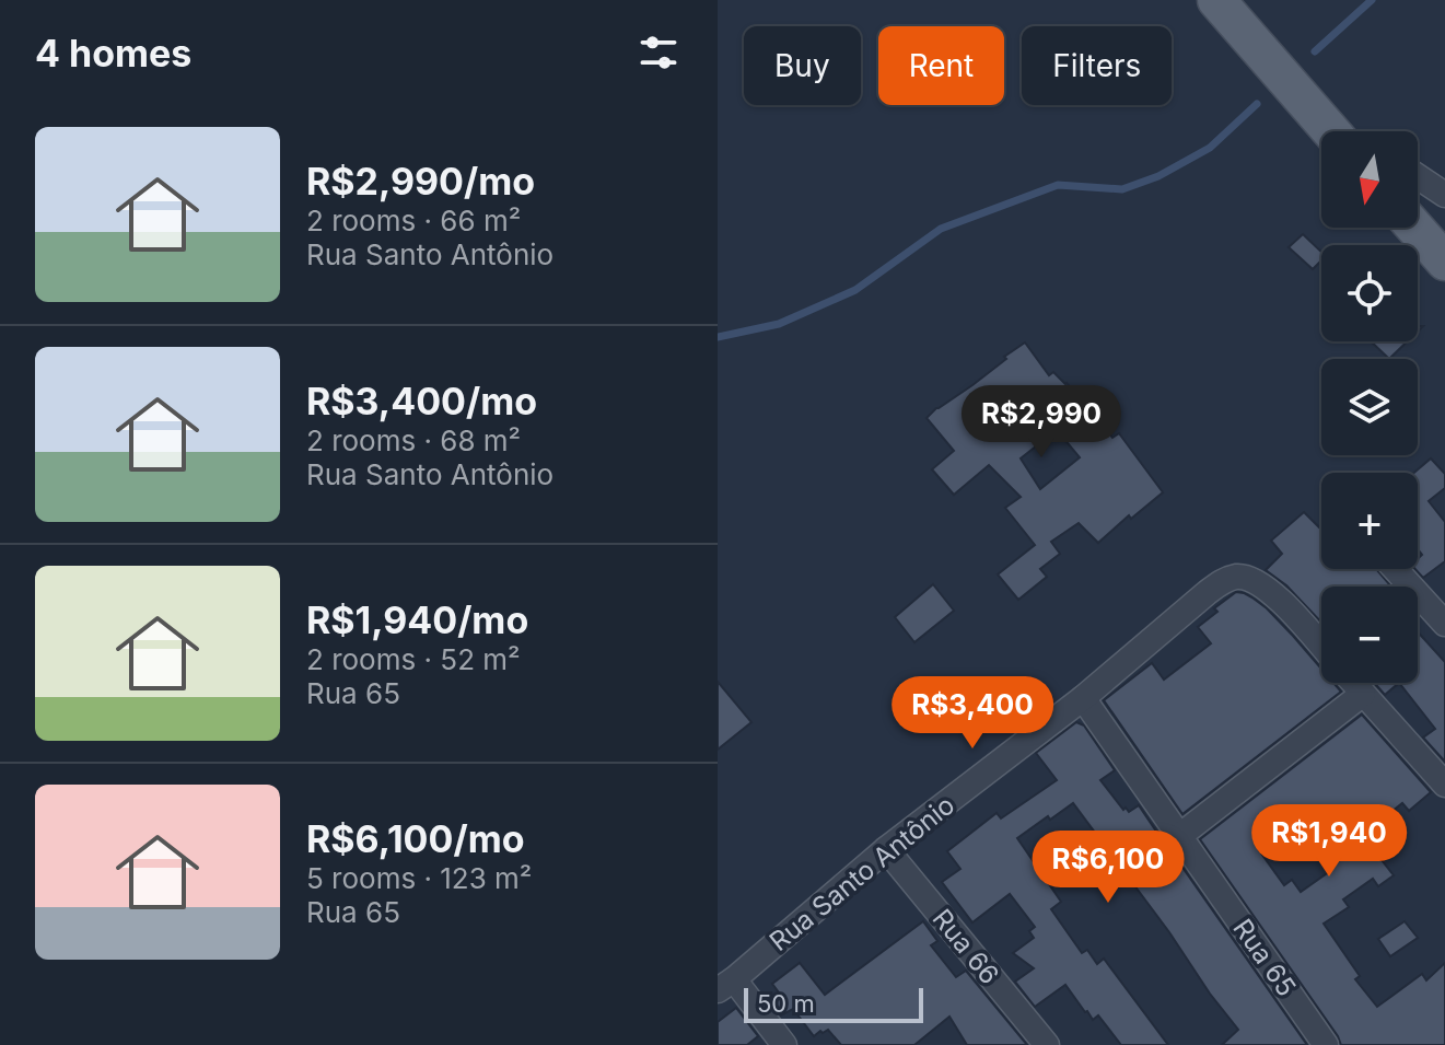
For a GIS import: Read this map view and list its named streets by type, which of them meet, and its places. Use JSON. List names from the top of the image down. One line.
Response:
{"streets":{"street":["Rua Santo Antônio","Rua 66","Rua 65"]},"crossings":[["Rua Santo Antônio","Rua 66"],["Rua Santo Antônio","Rua 65"]],"scale_bar":"50 m","north":"bottom","page":{"heading":"4 homes","chip":["Buy","Rent","Filters"],"list":[{"name":"R$2,990/mo","note":"2 rooms · 66 m² · Rua Santo Antônio"},{"name":"R$3,400/mo","note":"2 rooms · 68 m² · Rua Santo Antônio"},{"name":"R$1,940/mo","note":"2 rooms · 52 m² · Rua 65"},{"name":"R$6,100/mo","note":"5 rooms · 123 m² · Rua 65"}],"map_buttons":["+","−"],"price":["R$2,990","R$3,400","R$1,940","R$6,100"],"scale":"50 m"}}
